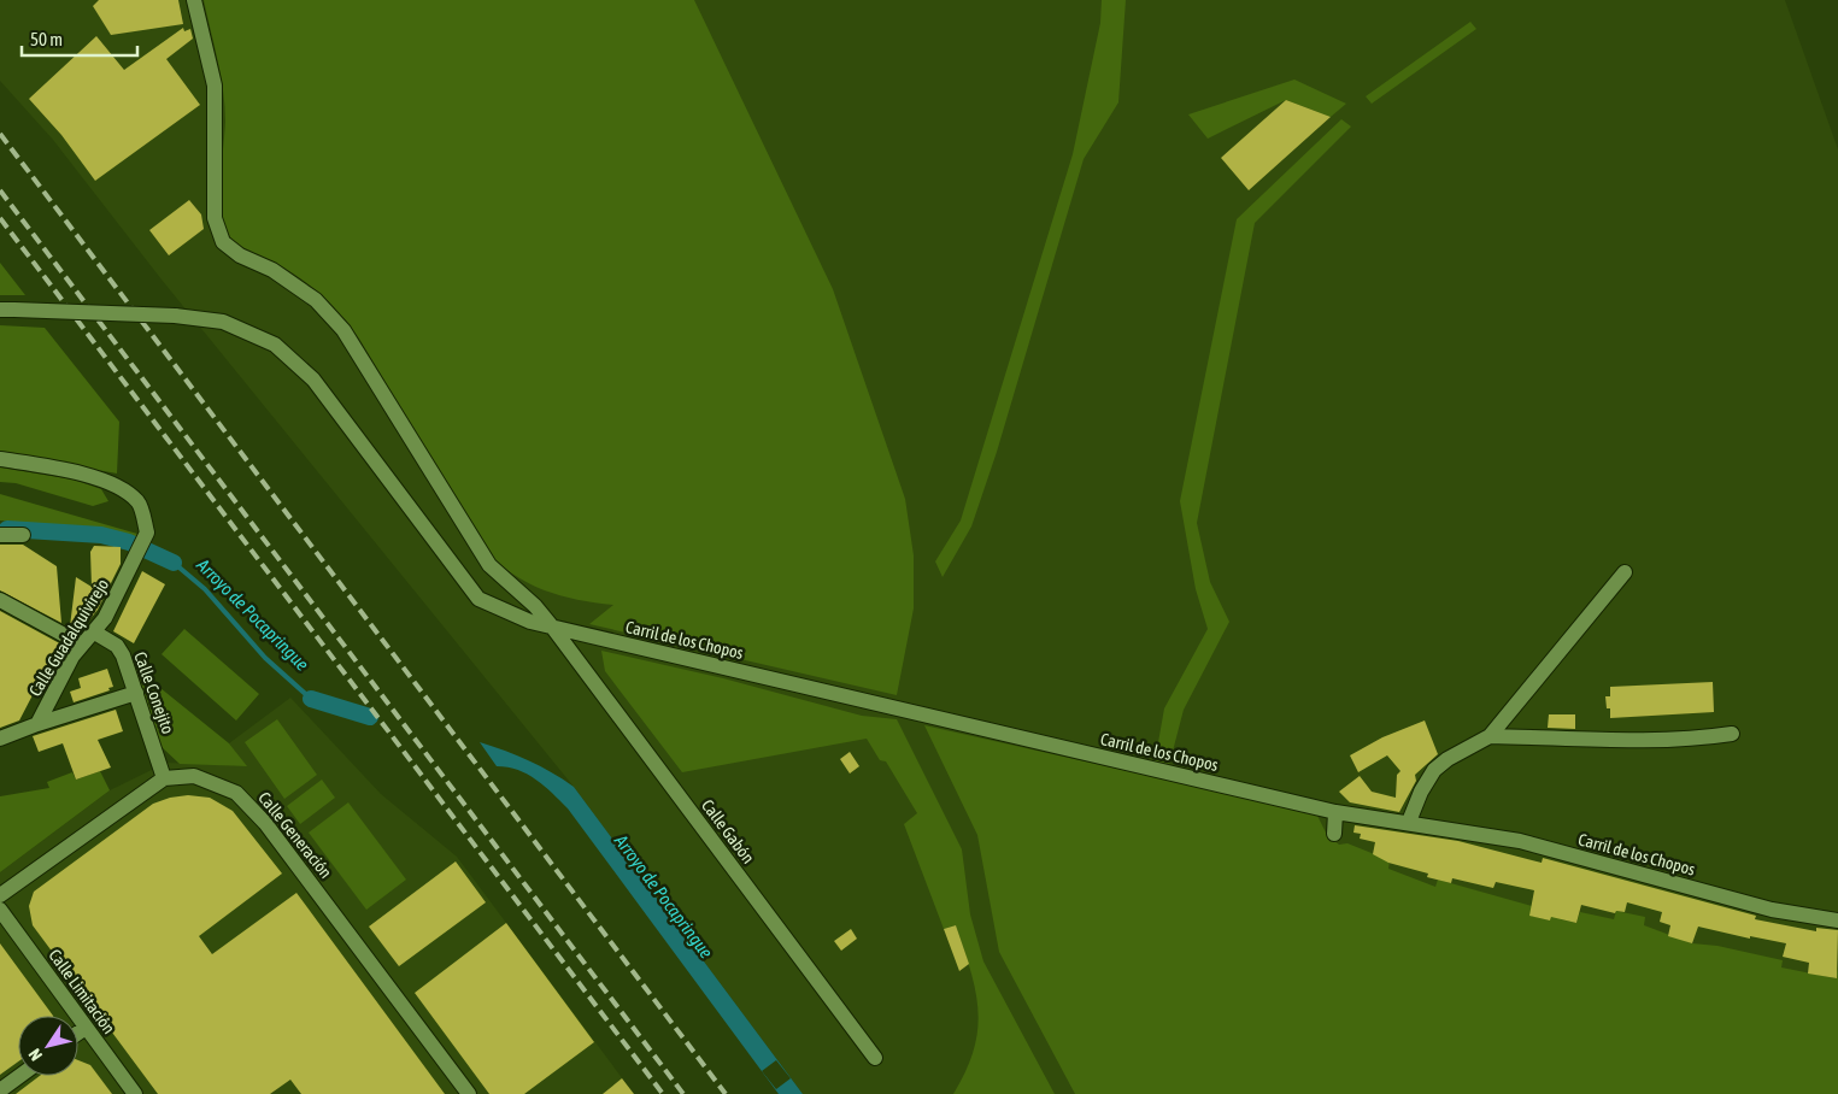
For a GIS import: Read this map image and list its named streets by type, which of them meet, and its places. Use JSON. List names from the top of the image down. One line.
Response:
{"streets":{"street":["Calle Guadalquivirejo","Carril de los Chopos","Calle Conejito","Calle Gabón","Calle Generación","Calle Limitación"]},"crossings":[["Calle Guadalquivirejo","Calle Conejito"],["Carril de los Chopos","Calle Gabón"],["Calle Conejito","Calle Generación"]],"water":["Arroyo de Pocapringue"],"scale_bar":"50 m","north":"bottom left"}
